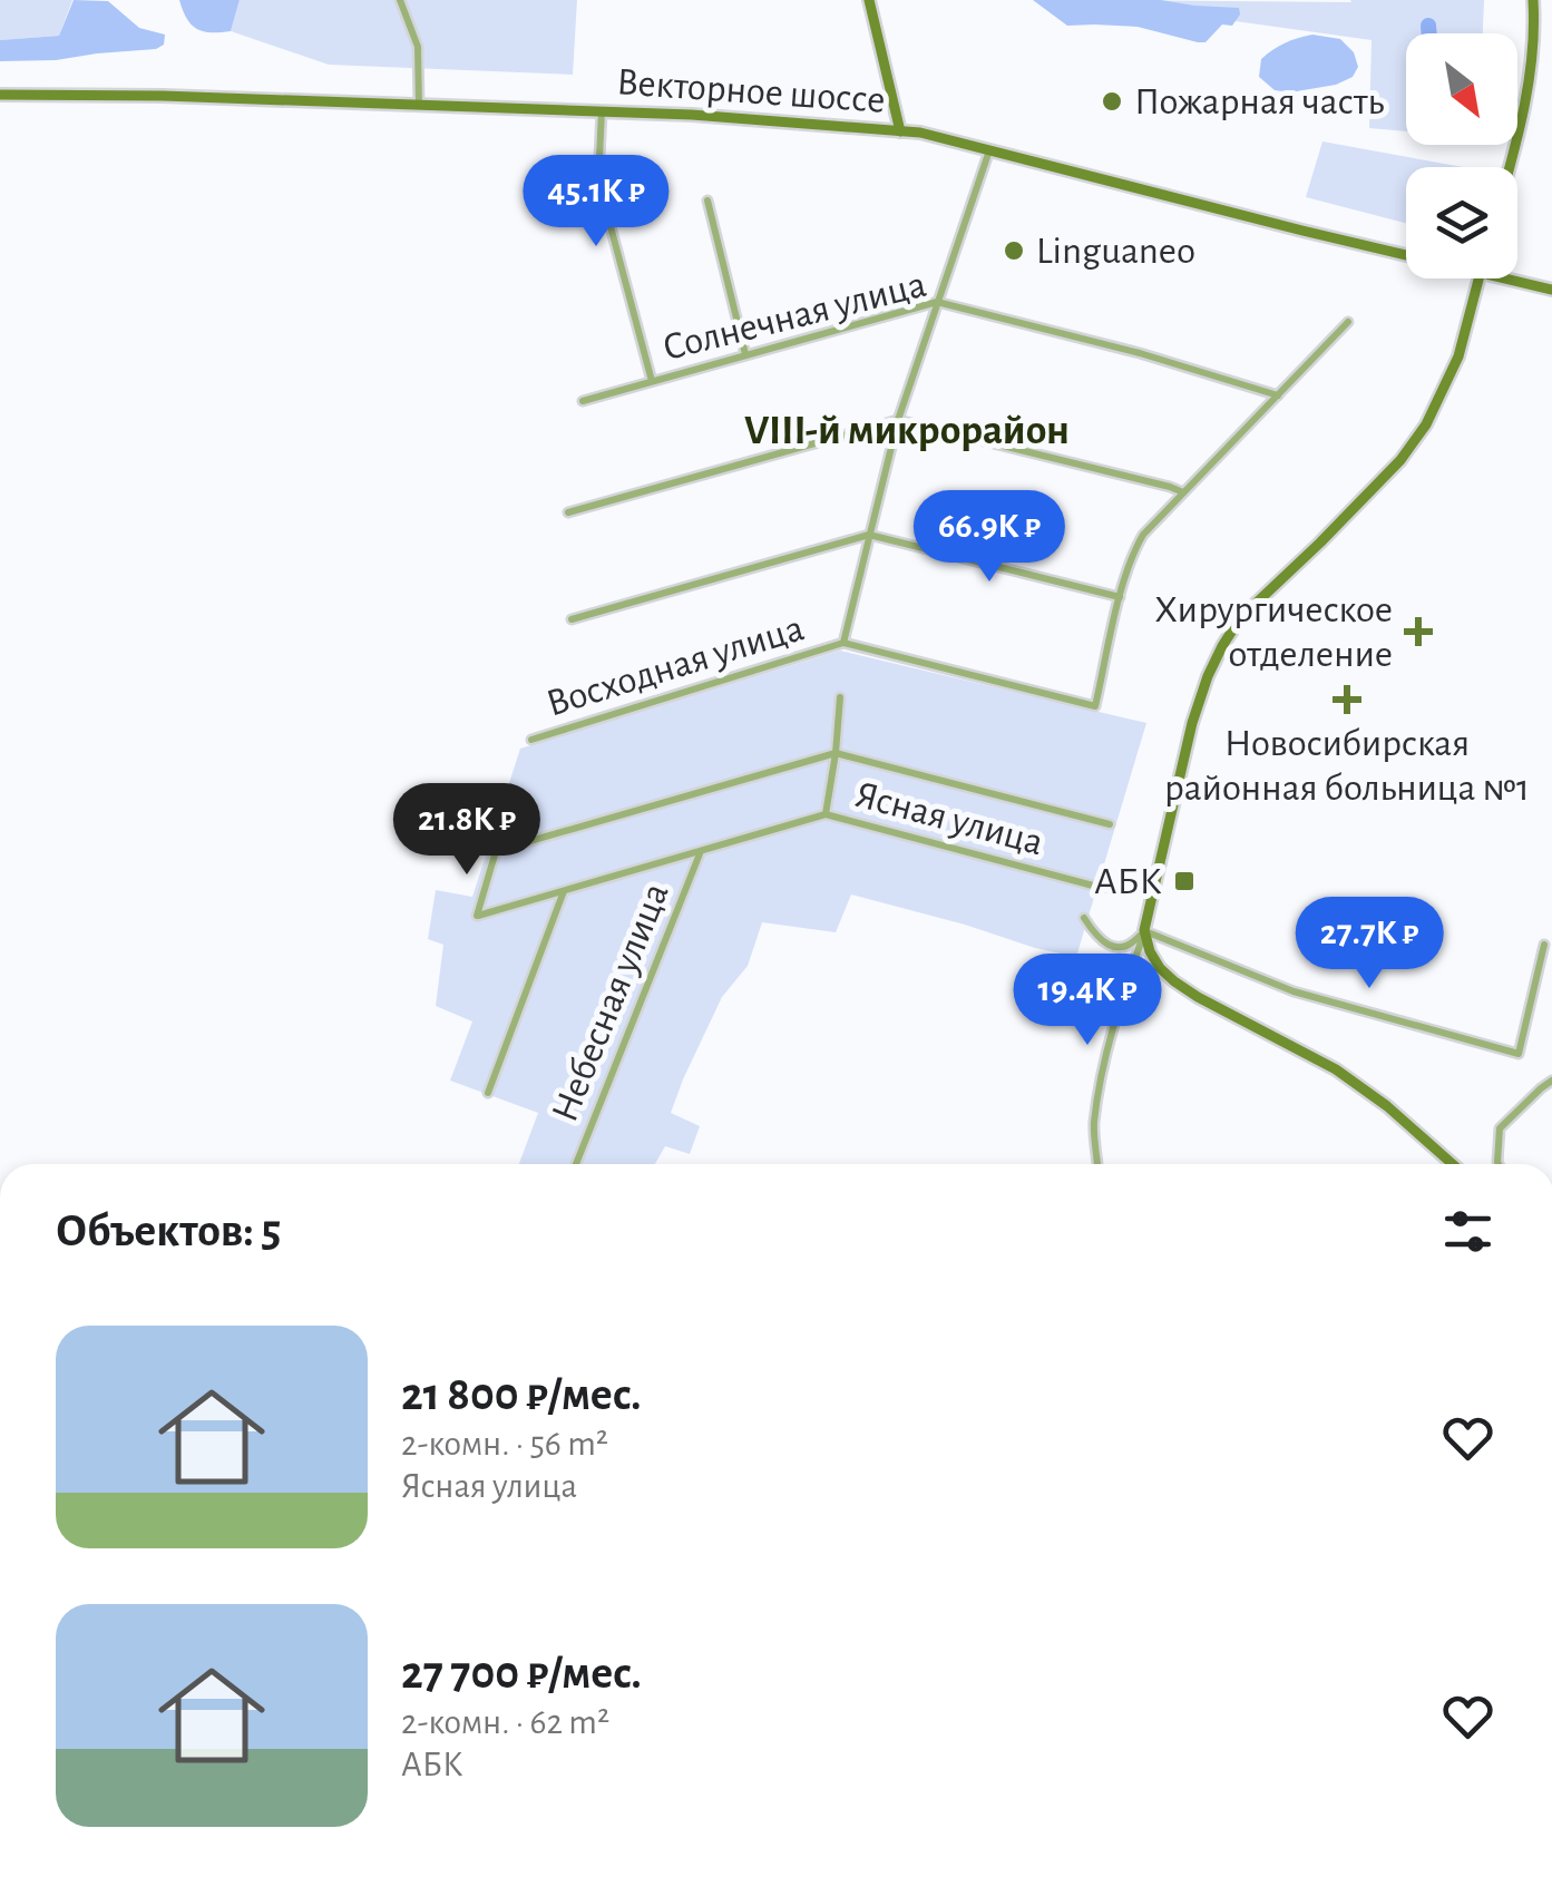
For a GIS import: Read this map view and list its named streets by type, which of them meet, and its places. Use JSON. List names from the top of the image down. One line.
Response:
{"streets":{"main road":["Векторное шоссе"],"street":["Солнечная улица","Восходная улица","Ясная улица","Небесная улица"]},"crossings":[["Ясная улица","Небесная улица"]],"districts":["VIII-й микрорайон"],"places":{"other":["Пожарная часть","Linguaneo"],"health":["Хирургическое отделение","Новосибирская районная больница №1"],"transit":["АБК"]},"north":"bottom right","page":{"price":["45.1K ₽","66.9K ₽","21.8K ₽","27.7K ₽","19.4K ₽"],"heading":"Объектов: 5","list":[{"name":"21 800 ₽/мес.","note":"2-комн. · 56 m² · Ясная улица"},{"name":"27 700 ₽/мес.","note":"2-комн. · 62 m² · АБК"}]}}
